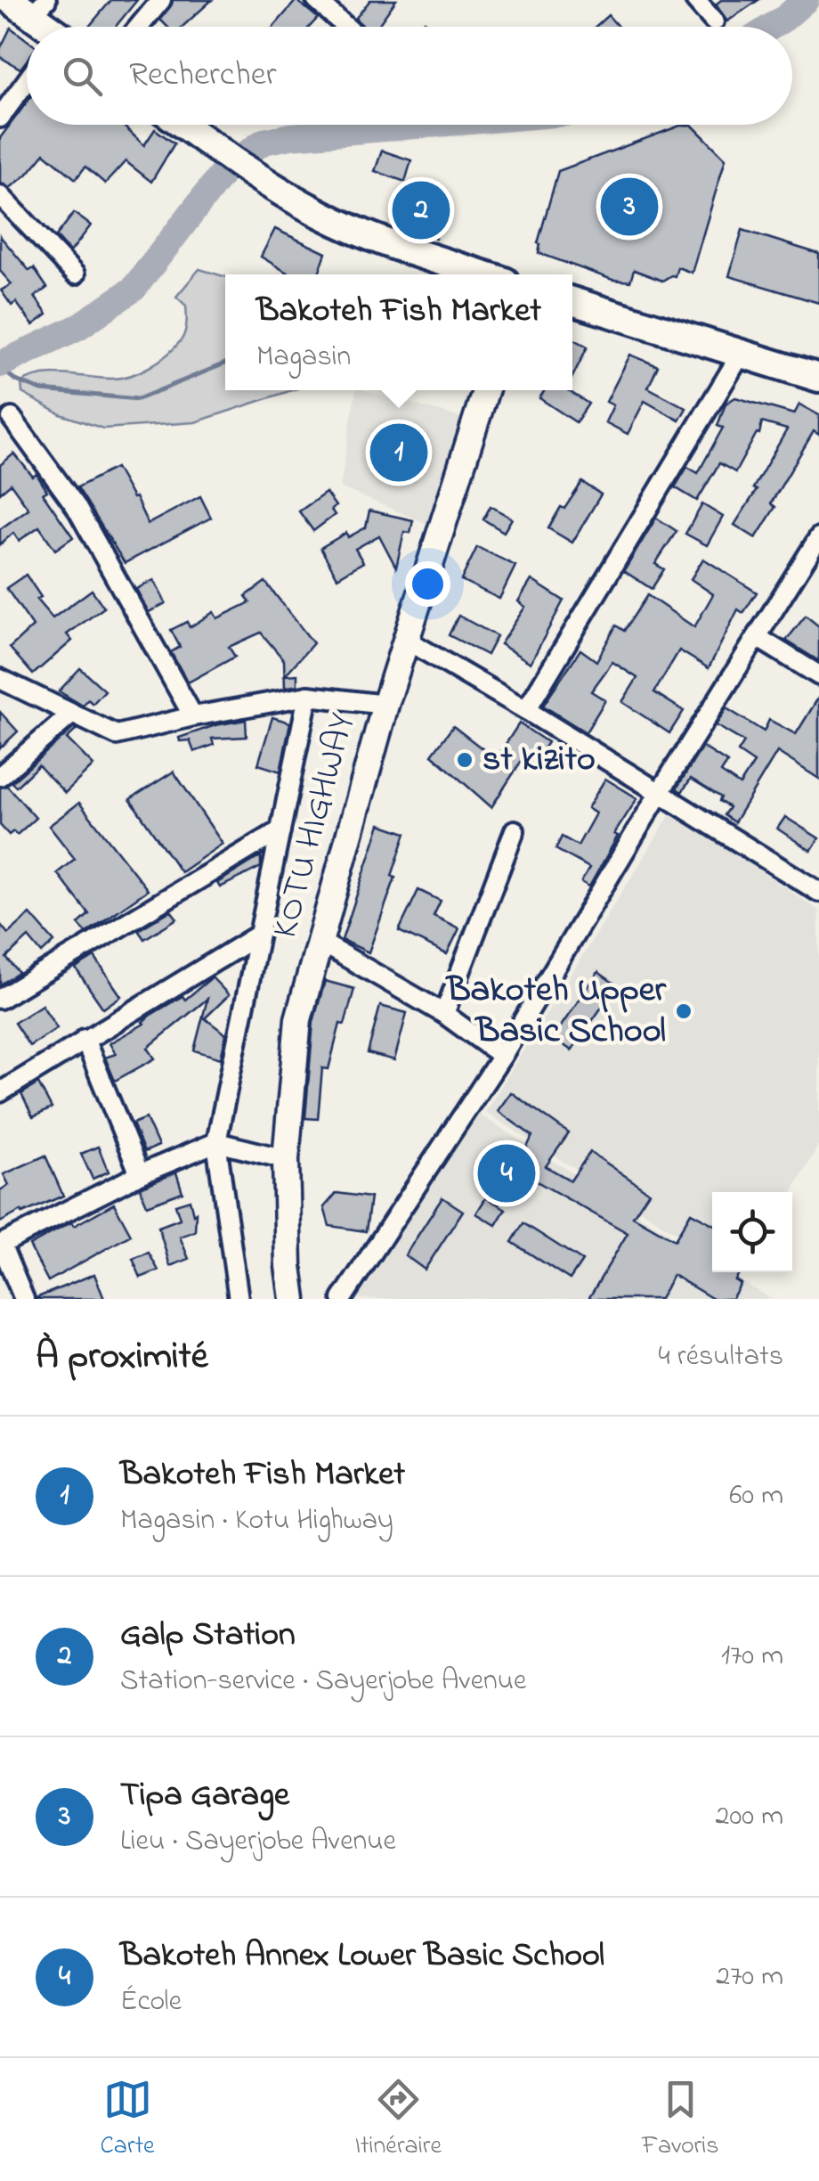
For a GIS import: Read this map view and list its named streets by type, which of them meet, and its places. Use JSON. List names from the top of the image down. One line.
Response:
{"streets":{"street":["KOTU HIGHWAY"]},"places":["st kizito","Bakoteh Upper Basic School"],"page":{"search":"Rechercher","pins":["3","2","1","4"],"popup":["Bakoteh Fish Market","Magasin"],"heading":["À proximité","4 résultats"],"list":[{"mark":"1","name":"Bakoteh Fish Market","note":"Magasin · Kotu Highway","value":"60 m"},{"mark":"2","name":"Galp Station","note":"Station-service · Sayerjobe Avenue","value":"170 m"},{"mark":"3","name":"Tipa Garage","note":"Lieu · Sayerjobe Avenue","value":"200 m"},{"mark":"4","name":"Bakoteh Annex Lower Basic School","note":"École","value":"270 m"}],"nav":["Carte","Itinéraire","Favoris"]}}
